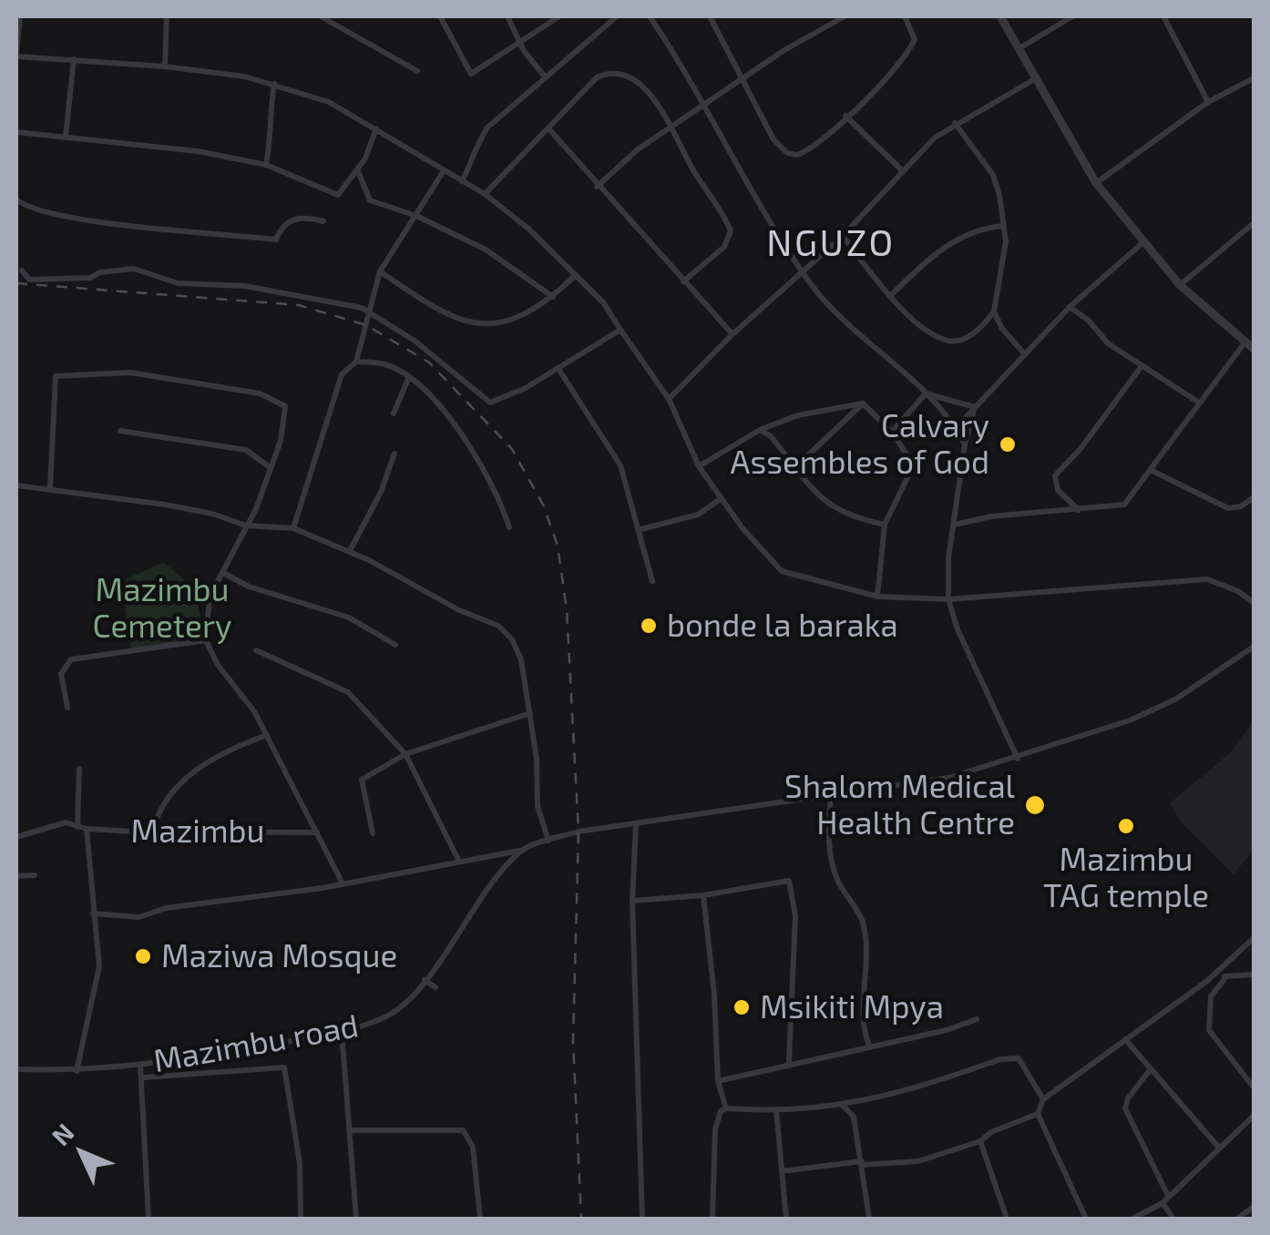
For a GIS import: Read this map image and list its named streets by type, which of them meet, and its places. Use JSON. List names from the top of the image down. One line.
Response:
{"streets":{"street":["Mazimbu","Mazimbu road"]},"districts":["NGUZO"],"parks":["Mazimbu Cemetery"],"places":["Calvary Assembles of God","bonde la baraka","Shalom Medical Health Centre","Mazimbu TAG temple","Maziwa Mosque","Msikiti Mpya"],"north":"top left"}
